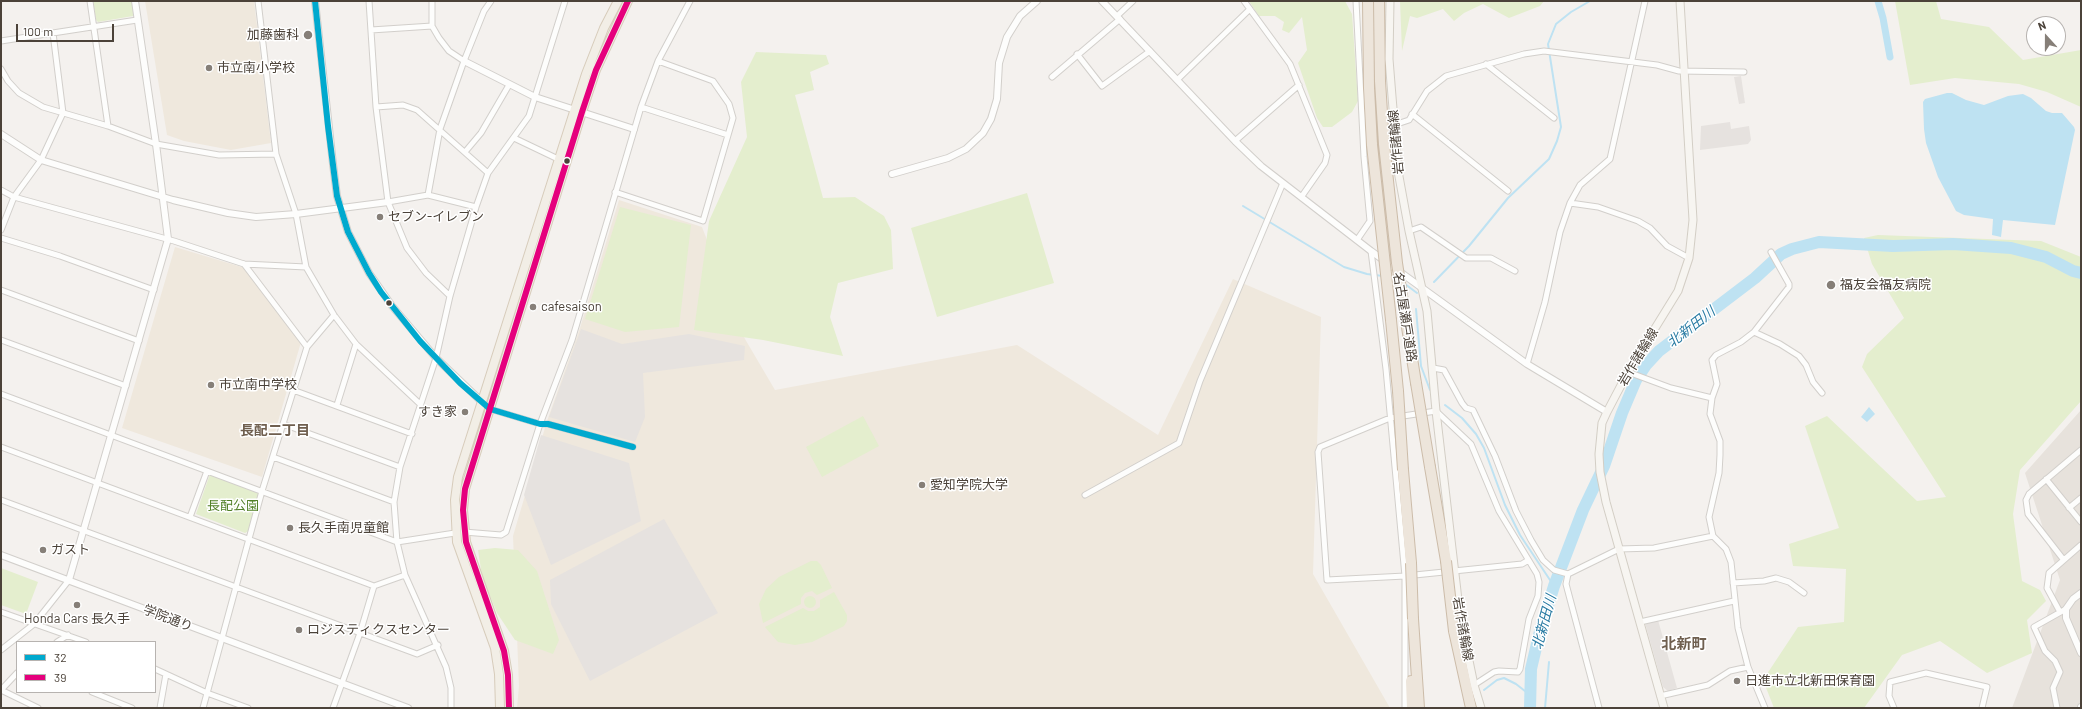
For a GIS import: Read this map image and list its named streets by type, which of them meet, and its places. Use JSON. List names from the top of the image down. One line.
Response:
{"streets":{"highway":["名古屋瀬戸道路"],"main road":["岩作諸輪線"],"street":["学院通り"]},"districts":["長配二丁目","北新町"],"water":["北新田川"],"parks":["長配公園"],"places":["加藤歯科","市立南小学校","セブン-イレブン","福友会福友病院","cafesaison","市立南中学校","すき家","愛知学院大学","長久手南児童館","ガスト","Honda Cars 長久手","ロジスティクスセンター","日進市立北新田保育園"],"lines":["transit line 32","transit line 39"],"legend":["32","39"],"scale_bar":"100 m","north":"top"}
